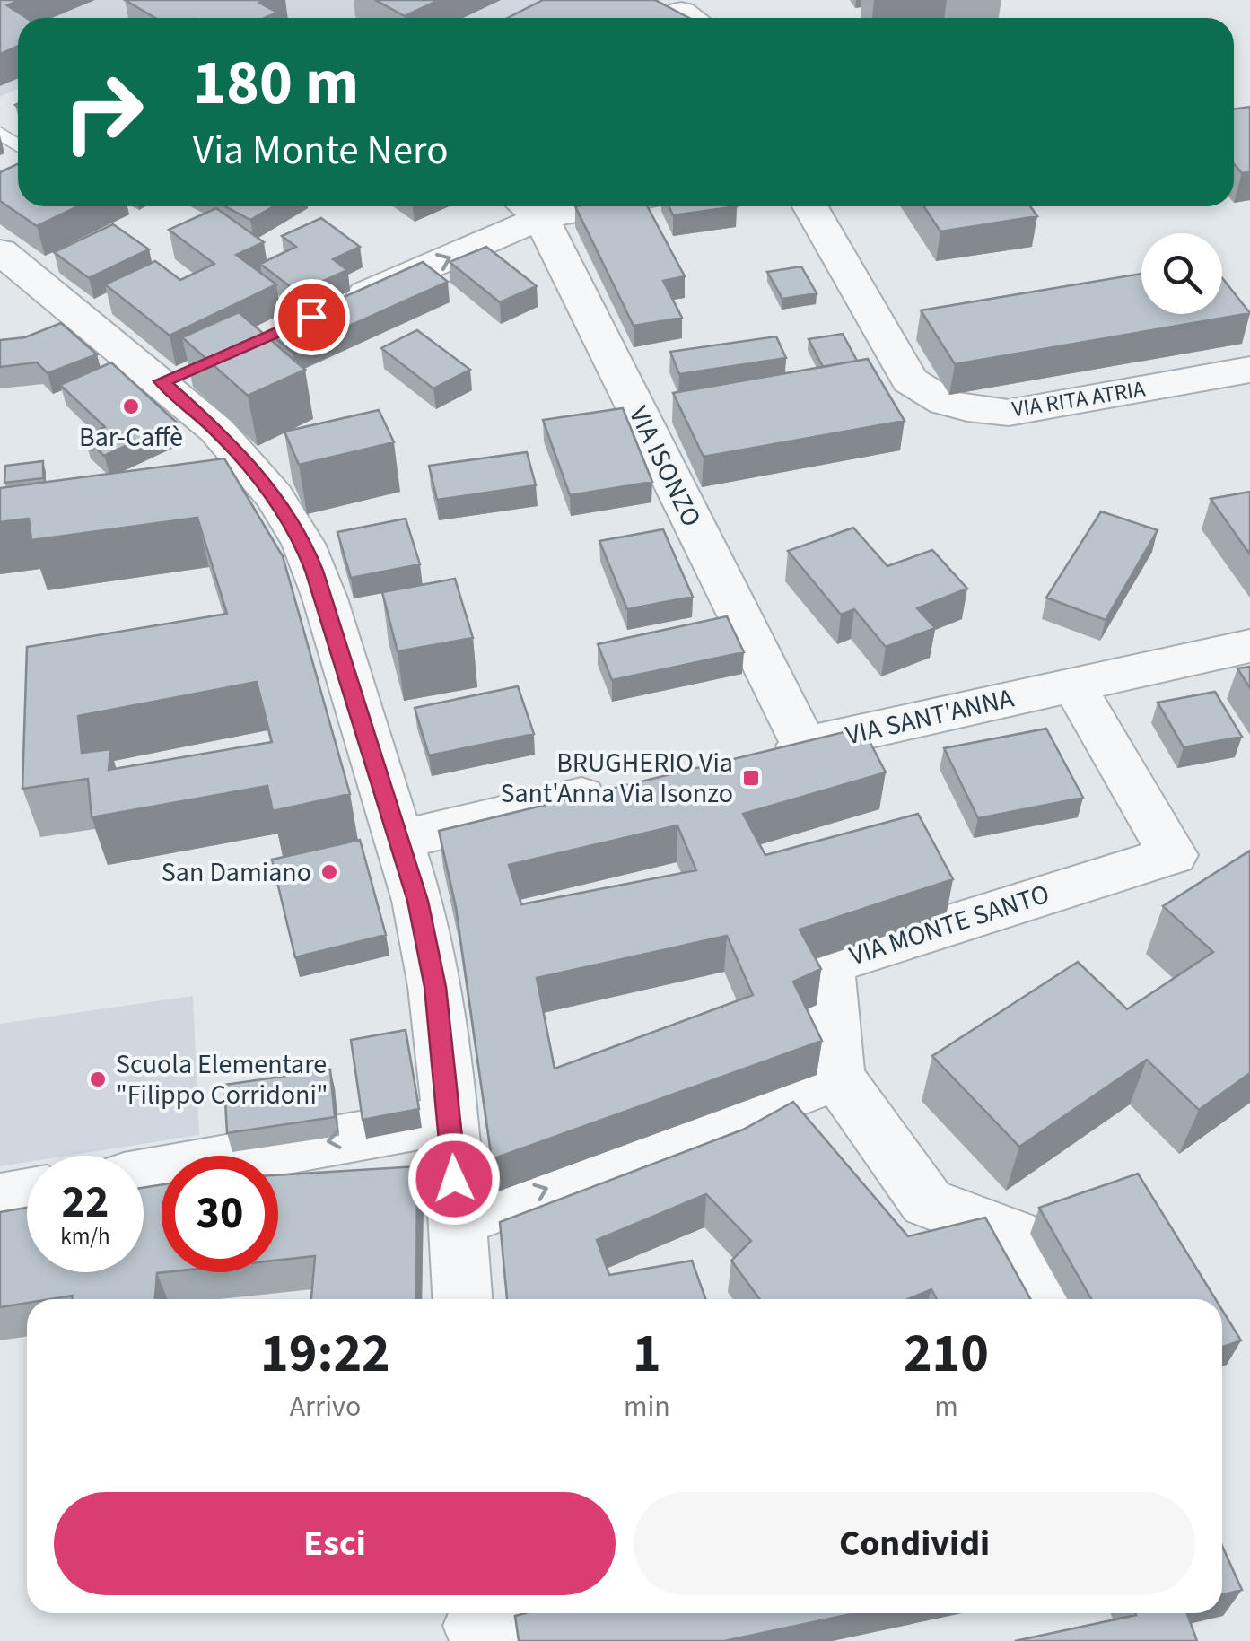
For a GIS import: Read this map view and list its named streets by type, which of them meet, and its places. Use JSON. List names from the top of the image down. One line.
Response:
{"streets":{"street":["VIA RITA ATRIA","VIA ISONZO","VIA SANT'ANNA","VIA MONTE SANTO"]},"crossings":[["VIA ISONZO","VIA SANT'ANNA"],["VIA SANT'ANNA","VIA MONTE SANTO"]],"places":{"other":["Bar-Caffè","San Damiano","Scuola Elementare \"Filippo Corridoni\""],"transit":["BRUGHERIO Via Sant'Anna Via Isonzo"]},"page":{"turn":["180 m","Via Monte Nero"],"speed":"22 km/h","limit":"30","eta":["19:22","Arrivo","1","min","210","m"],"buttons":["Esci","Condividi"]}}
